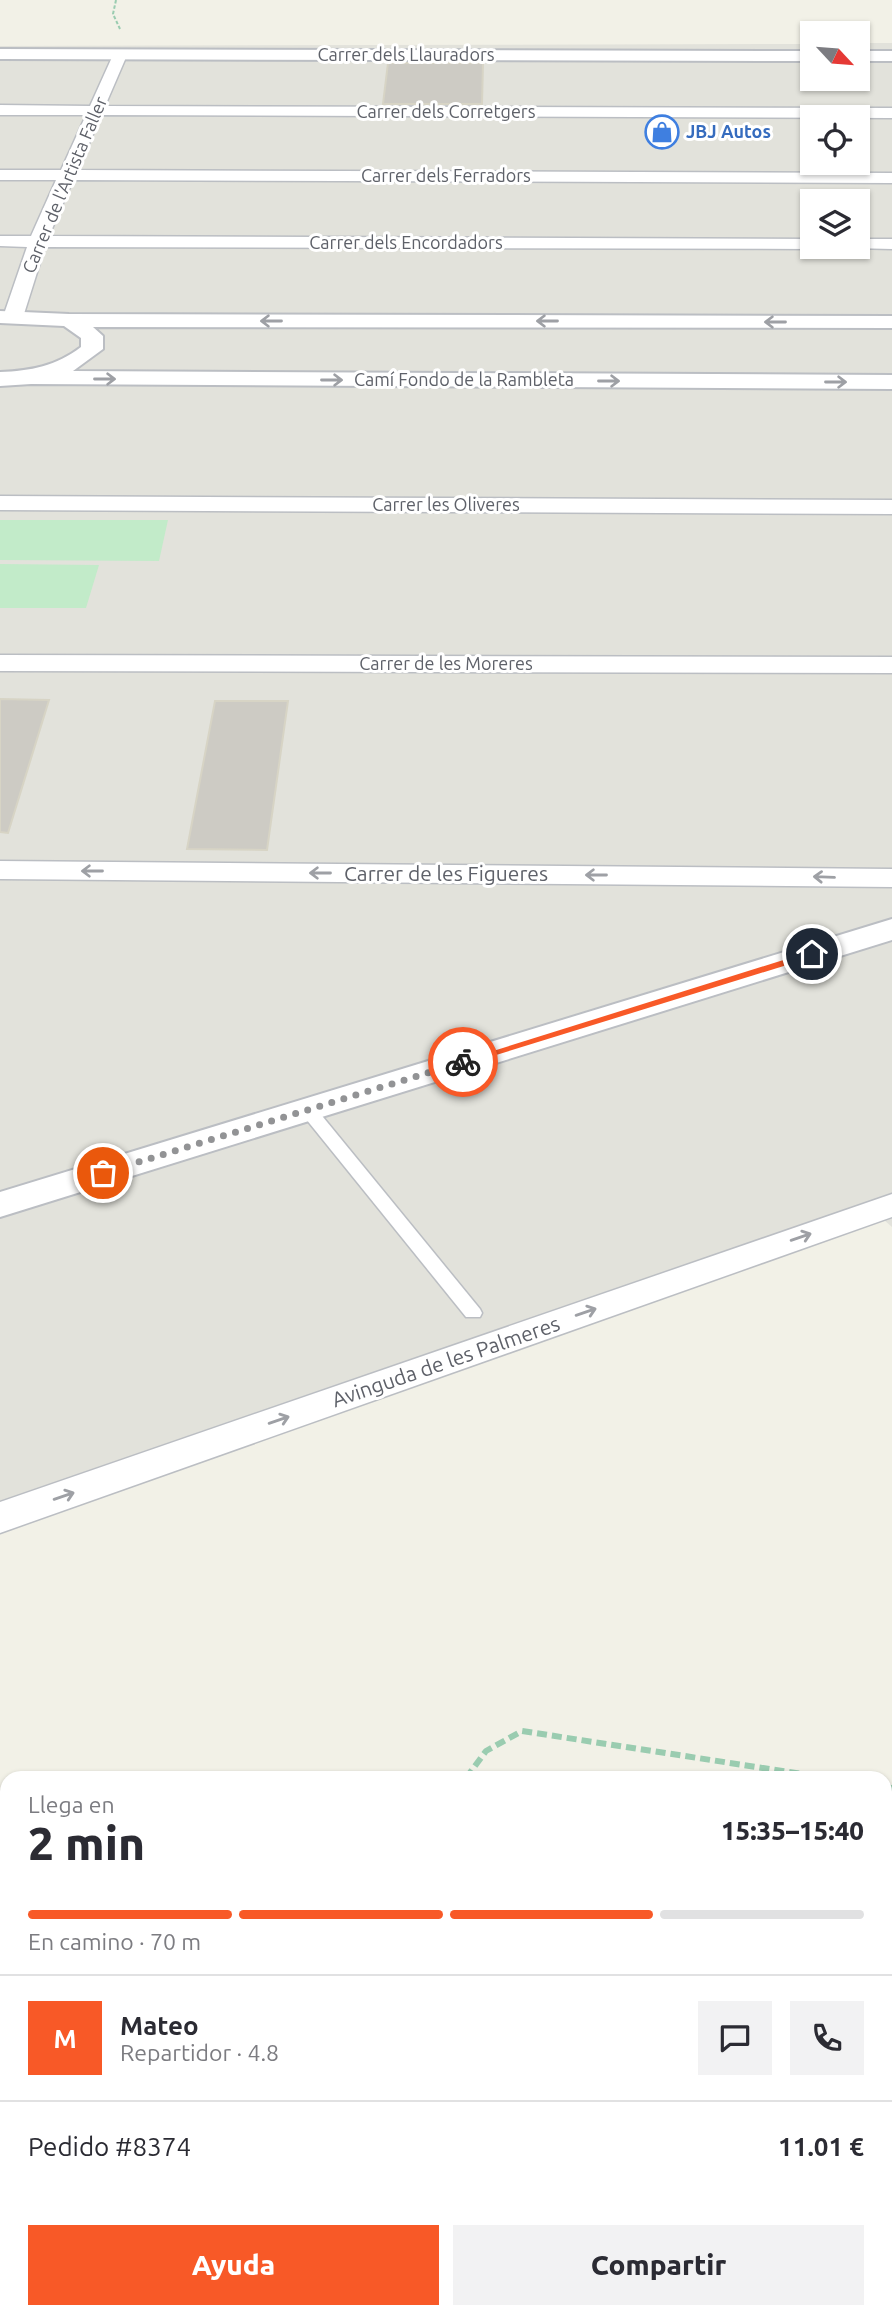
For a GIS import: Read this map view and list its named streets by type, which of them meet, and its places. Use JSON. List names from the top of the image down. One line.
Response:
{"streets":{"street":["Carrer dels Llauradors","Carrer dels Corretgers","Carrer dels Ferradors","Carrer de l'Artista Faller","Carrer dels Encordadors","Camí Fondo de la Rambleta","Carrer les Oliveres","Carrer de les Moreres","Carrer de les Figueres","Avinguda de les Palmeres"]},"crossings":[["Carrer dels Llauradors","Carrer de l'Artista Faller"],["Carrer dels Corretgers","Carrer de l'Artista Faller"],["Carrer dels Ferradors","Carrer de l'Artista Faller"],["Carrer de l'Artista Faller","Carrer dels Encordadors"]],"places":{"shop":["JBJ Autos"]},"north":"bottom right","page":{"heading":["2 min","Llega en","15:35–15:40"],"panel":["Mateo","Repartidor · 4.8","Pedido #8374","11.01 €"],"bar":"En camino · 70 m","round":"M","buttons":["Ayuda","Compartir"]}}
